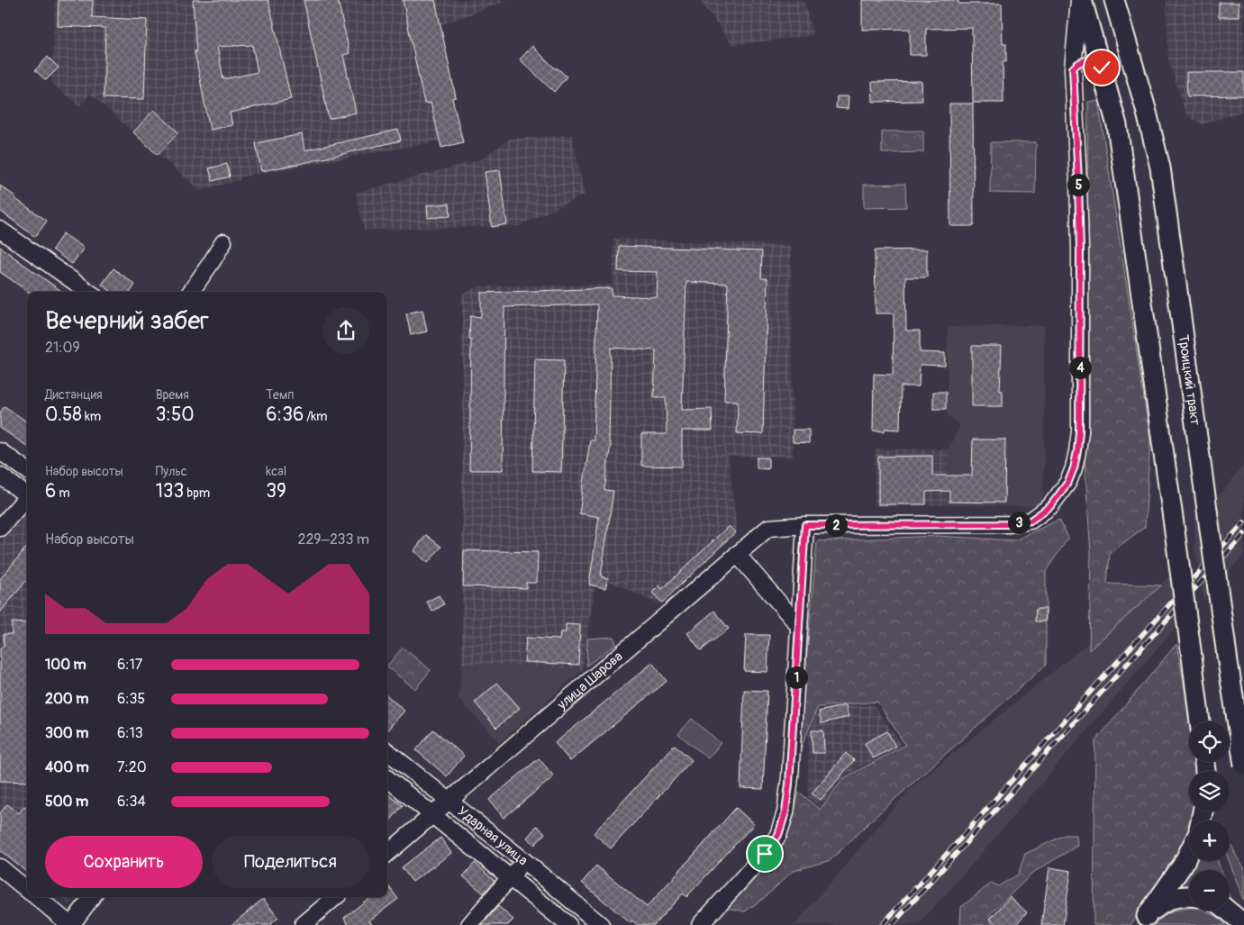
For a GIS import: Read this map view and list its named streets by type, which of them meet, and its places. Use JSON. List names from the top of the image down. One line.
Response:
{"streets":{"main road":["Троицкий тракт"],"street":["улица Шарова","Ударная улица"]},"crossings":[["улица Шарова","Ударная улица"]],"page":{"pins":["5","4","3","2","1"],"heading":["Вечерний забег","21:09"],"stats":[["Дистанция","0.58 km"],["Время","3:50"],["Темп","6:36 /km"],["Набор высоты","6 m"],["Пульс","133 bpm"],["kcal","39"]],"chart":["Набор высоты","229–233 m"],"list":[{"name":"100 m","note":"6:17"},{"name":"200 m","note":"6:35"},{"name":"300 m","note":"6:13"},{"name":"400 m","note":"7:20"},{"name":"500 m","note":"6:34"}],"map_buttons":["+","−"],"buttons":["Сохранить","Поделиться"]}}
